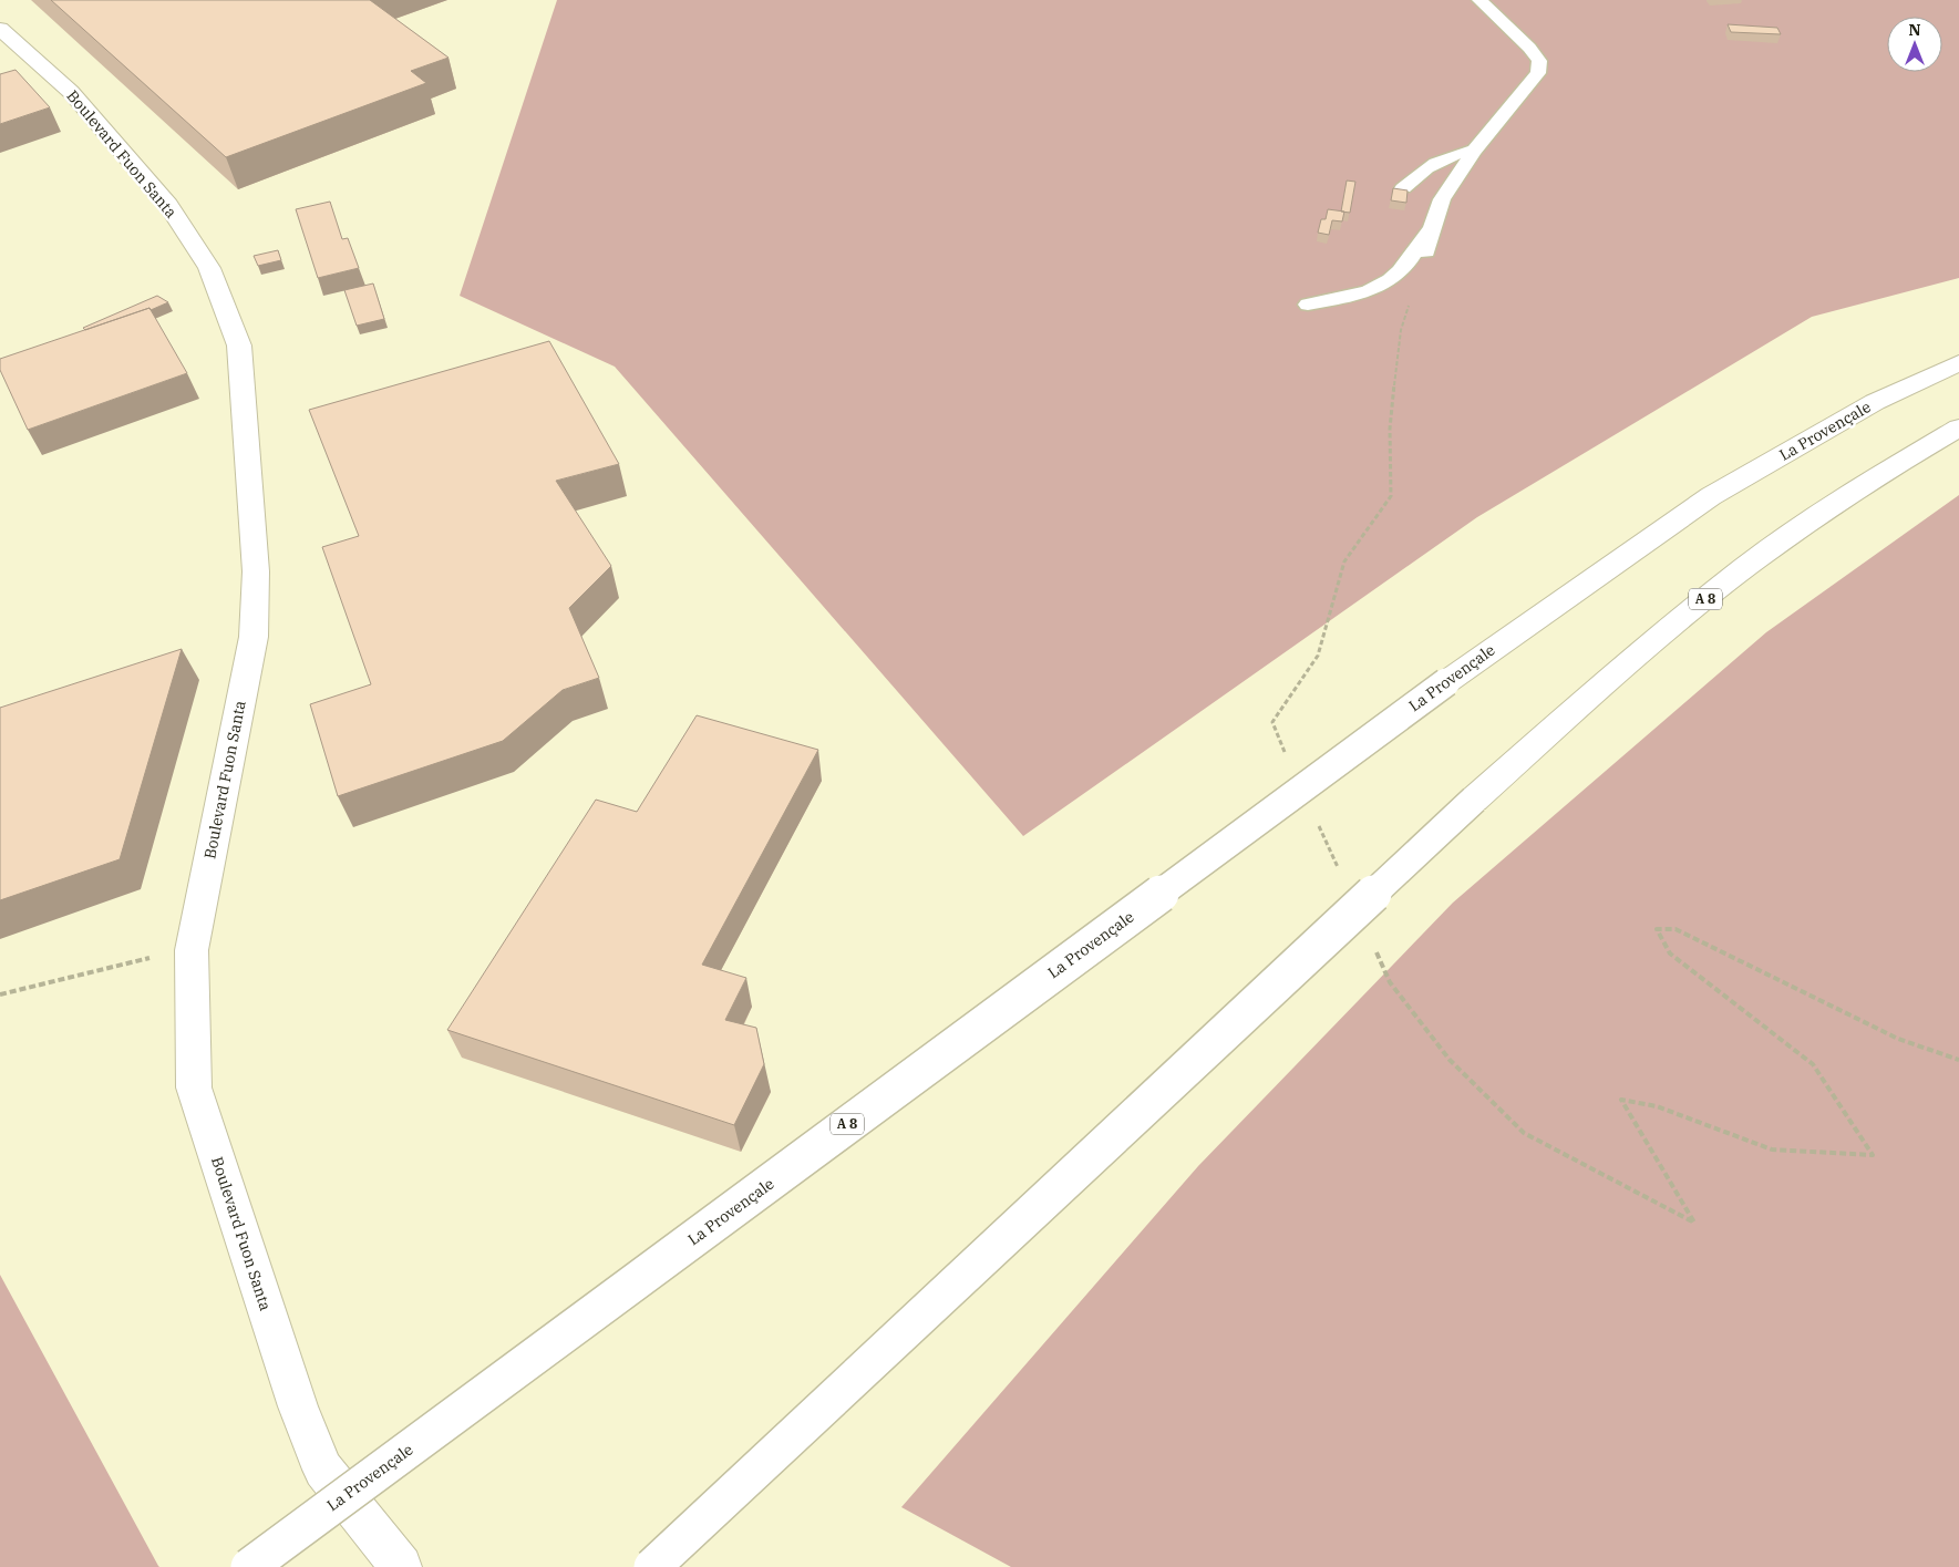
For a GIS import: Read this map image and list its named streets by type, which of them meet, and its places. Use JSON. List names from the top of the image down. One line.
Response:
{"streets":{"main road":["Boulevard Fuon Santa","La Provençale","A 8"]},"north":"top"}
